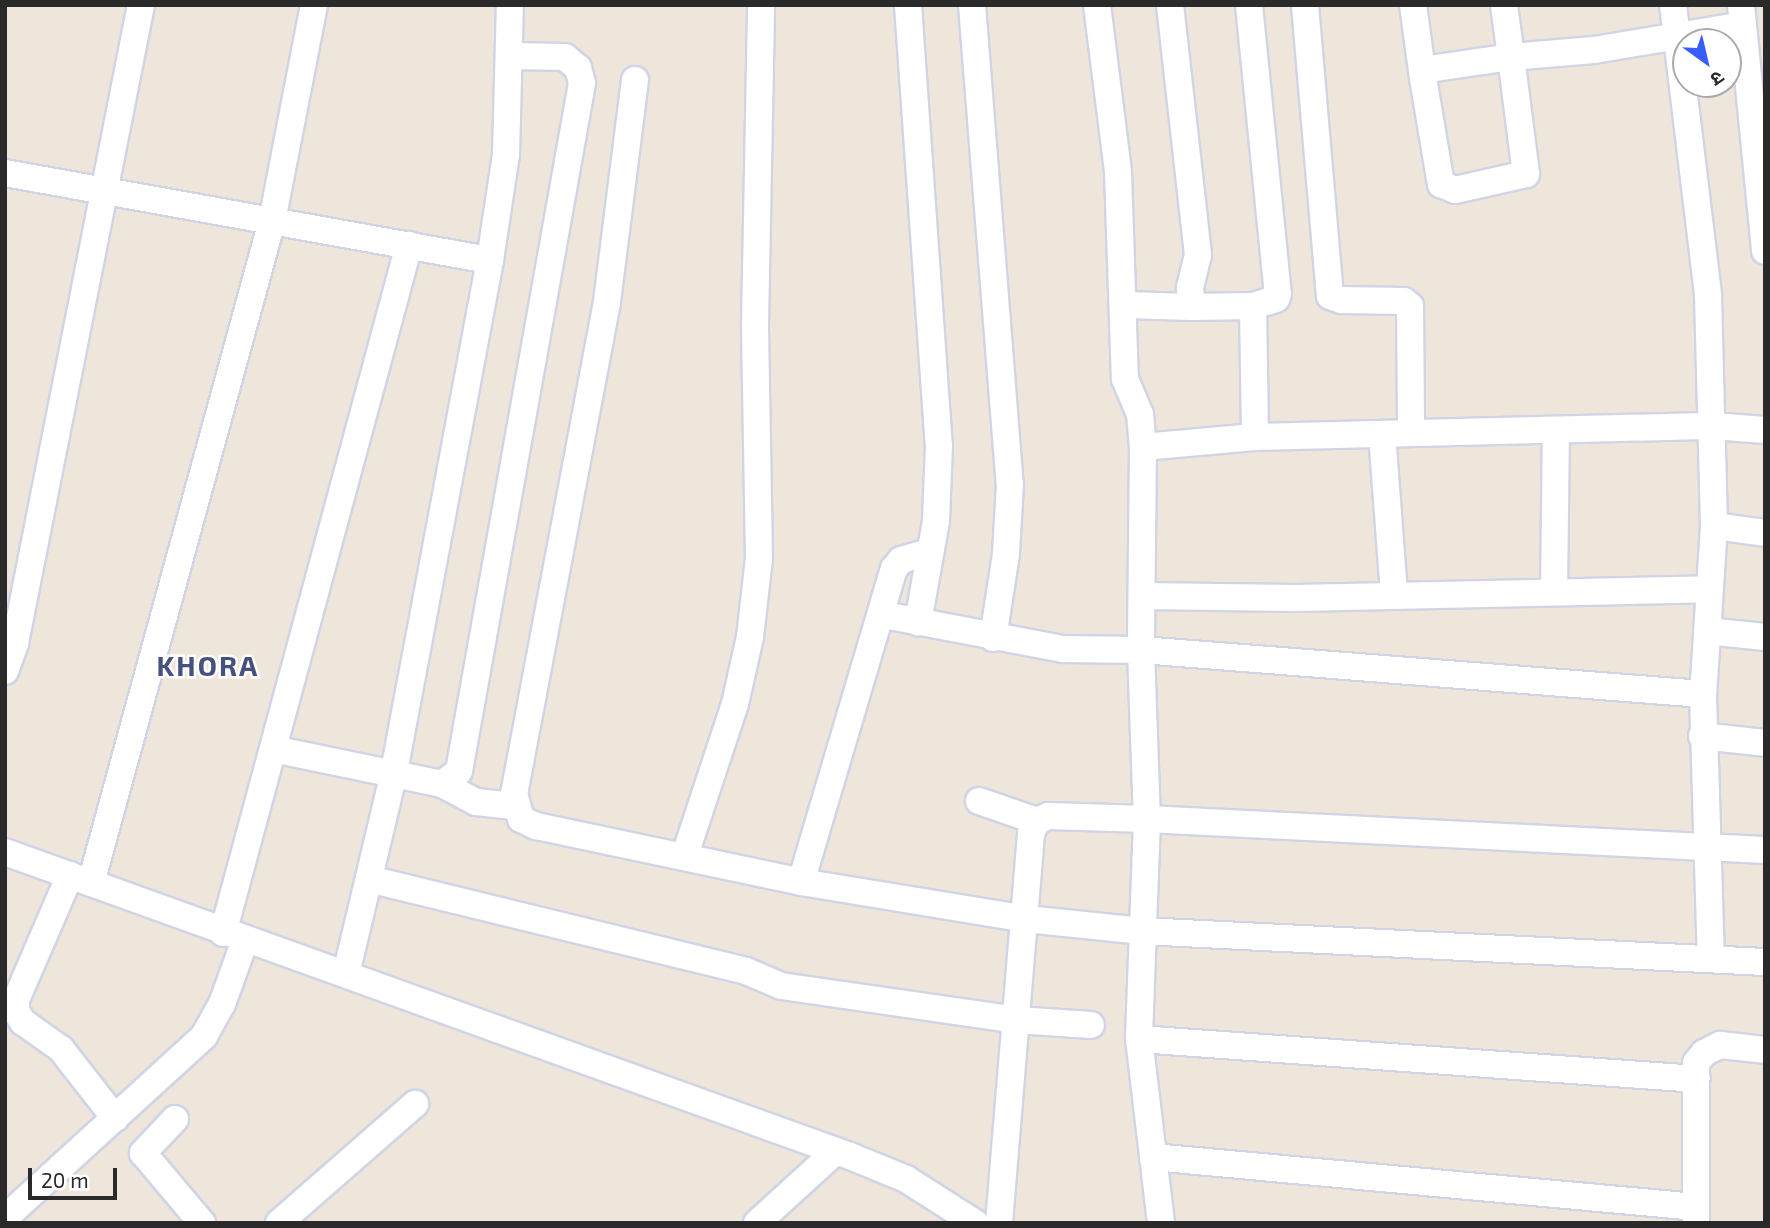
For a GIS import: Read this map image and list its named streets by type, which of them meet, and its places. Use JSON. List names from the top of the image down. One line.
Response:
{"districts":["KHORA"],"scale_bar":"20 m","north":"bottom right"}
